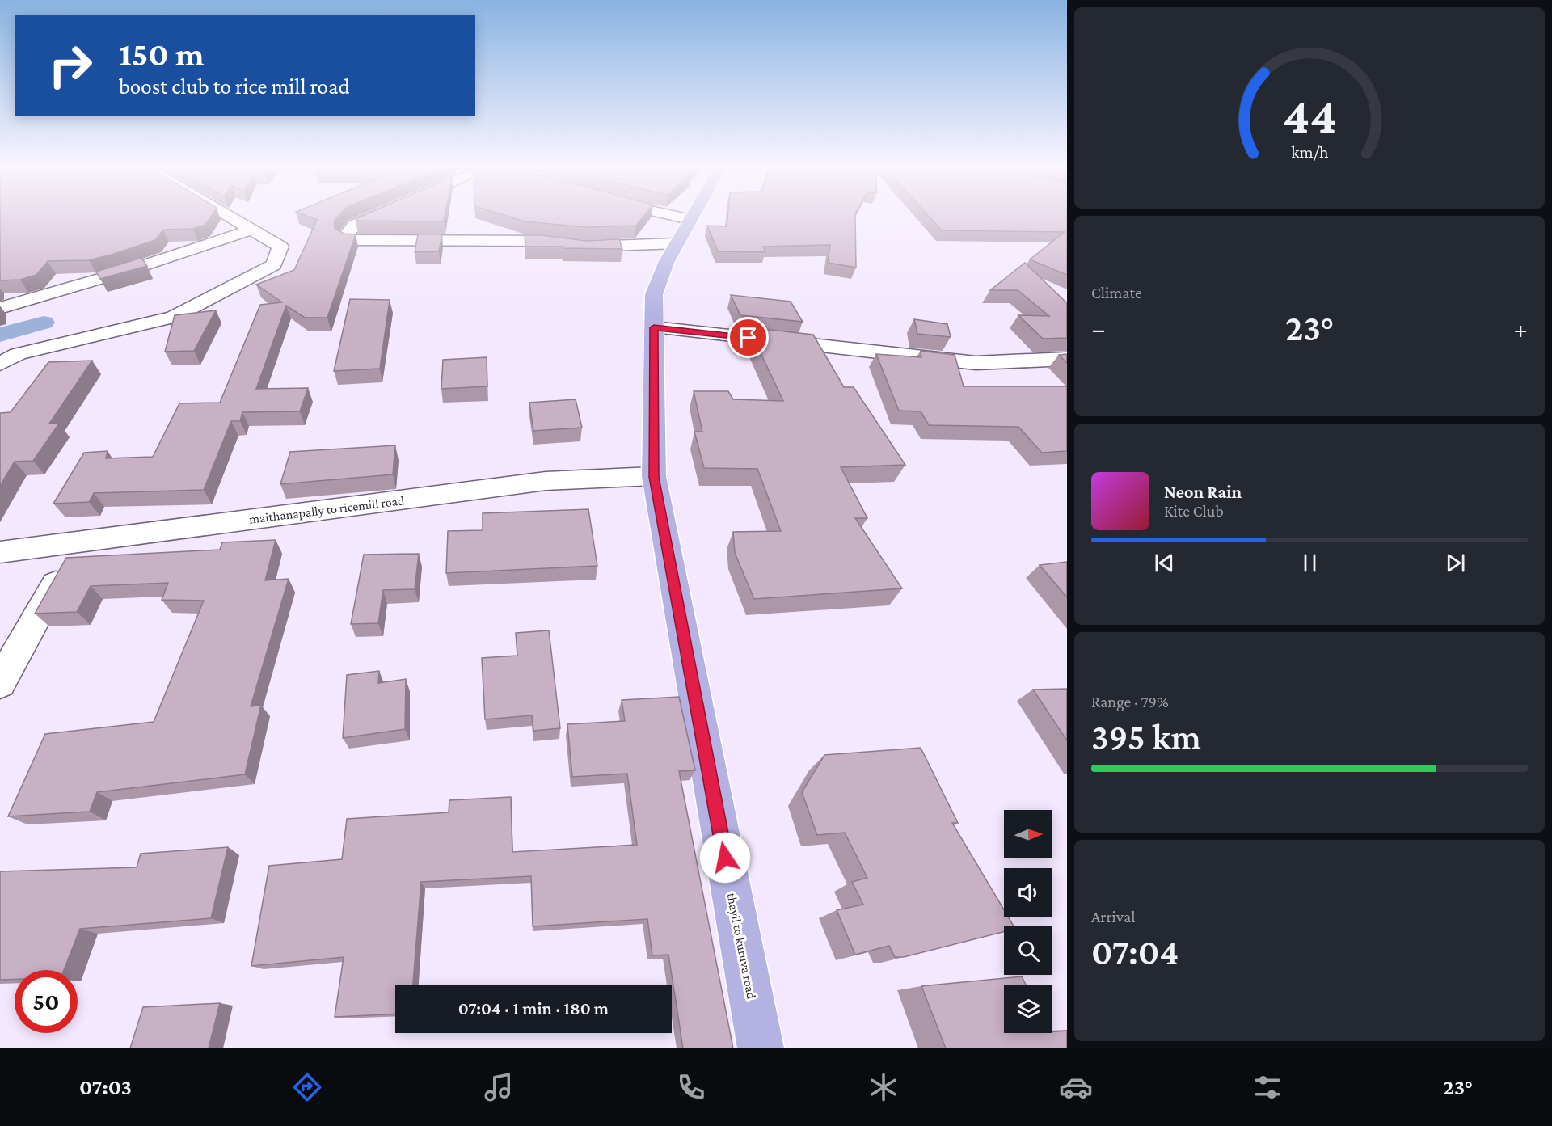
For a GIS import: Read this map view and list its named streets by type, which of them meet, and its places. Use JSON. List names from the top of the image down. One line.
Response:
{"streets":{"main road":["thayil to kuruva road"],"street":["maithanapally to ricemill road"]},"crossings":[["maithanapally to ricemill road","thayil to kuruva road"]],"north":"right","page":{"turn":["150 m","boost club to rice mill road"],"tile":["Climate",["Range · 79%","395 km"],["Arrival","07:04"]],"heat":["−","23°","+"],"song":["Neon Rain","Kite Club"],"limit":"50","trip":"07:04 · 1 min · 180 m","tabs":["07:03","23°"],"gauge":["44","km/h"]}}
